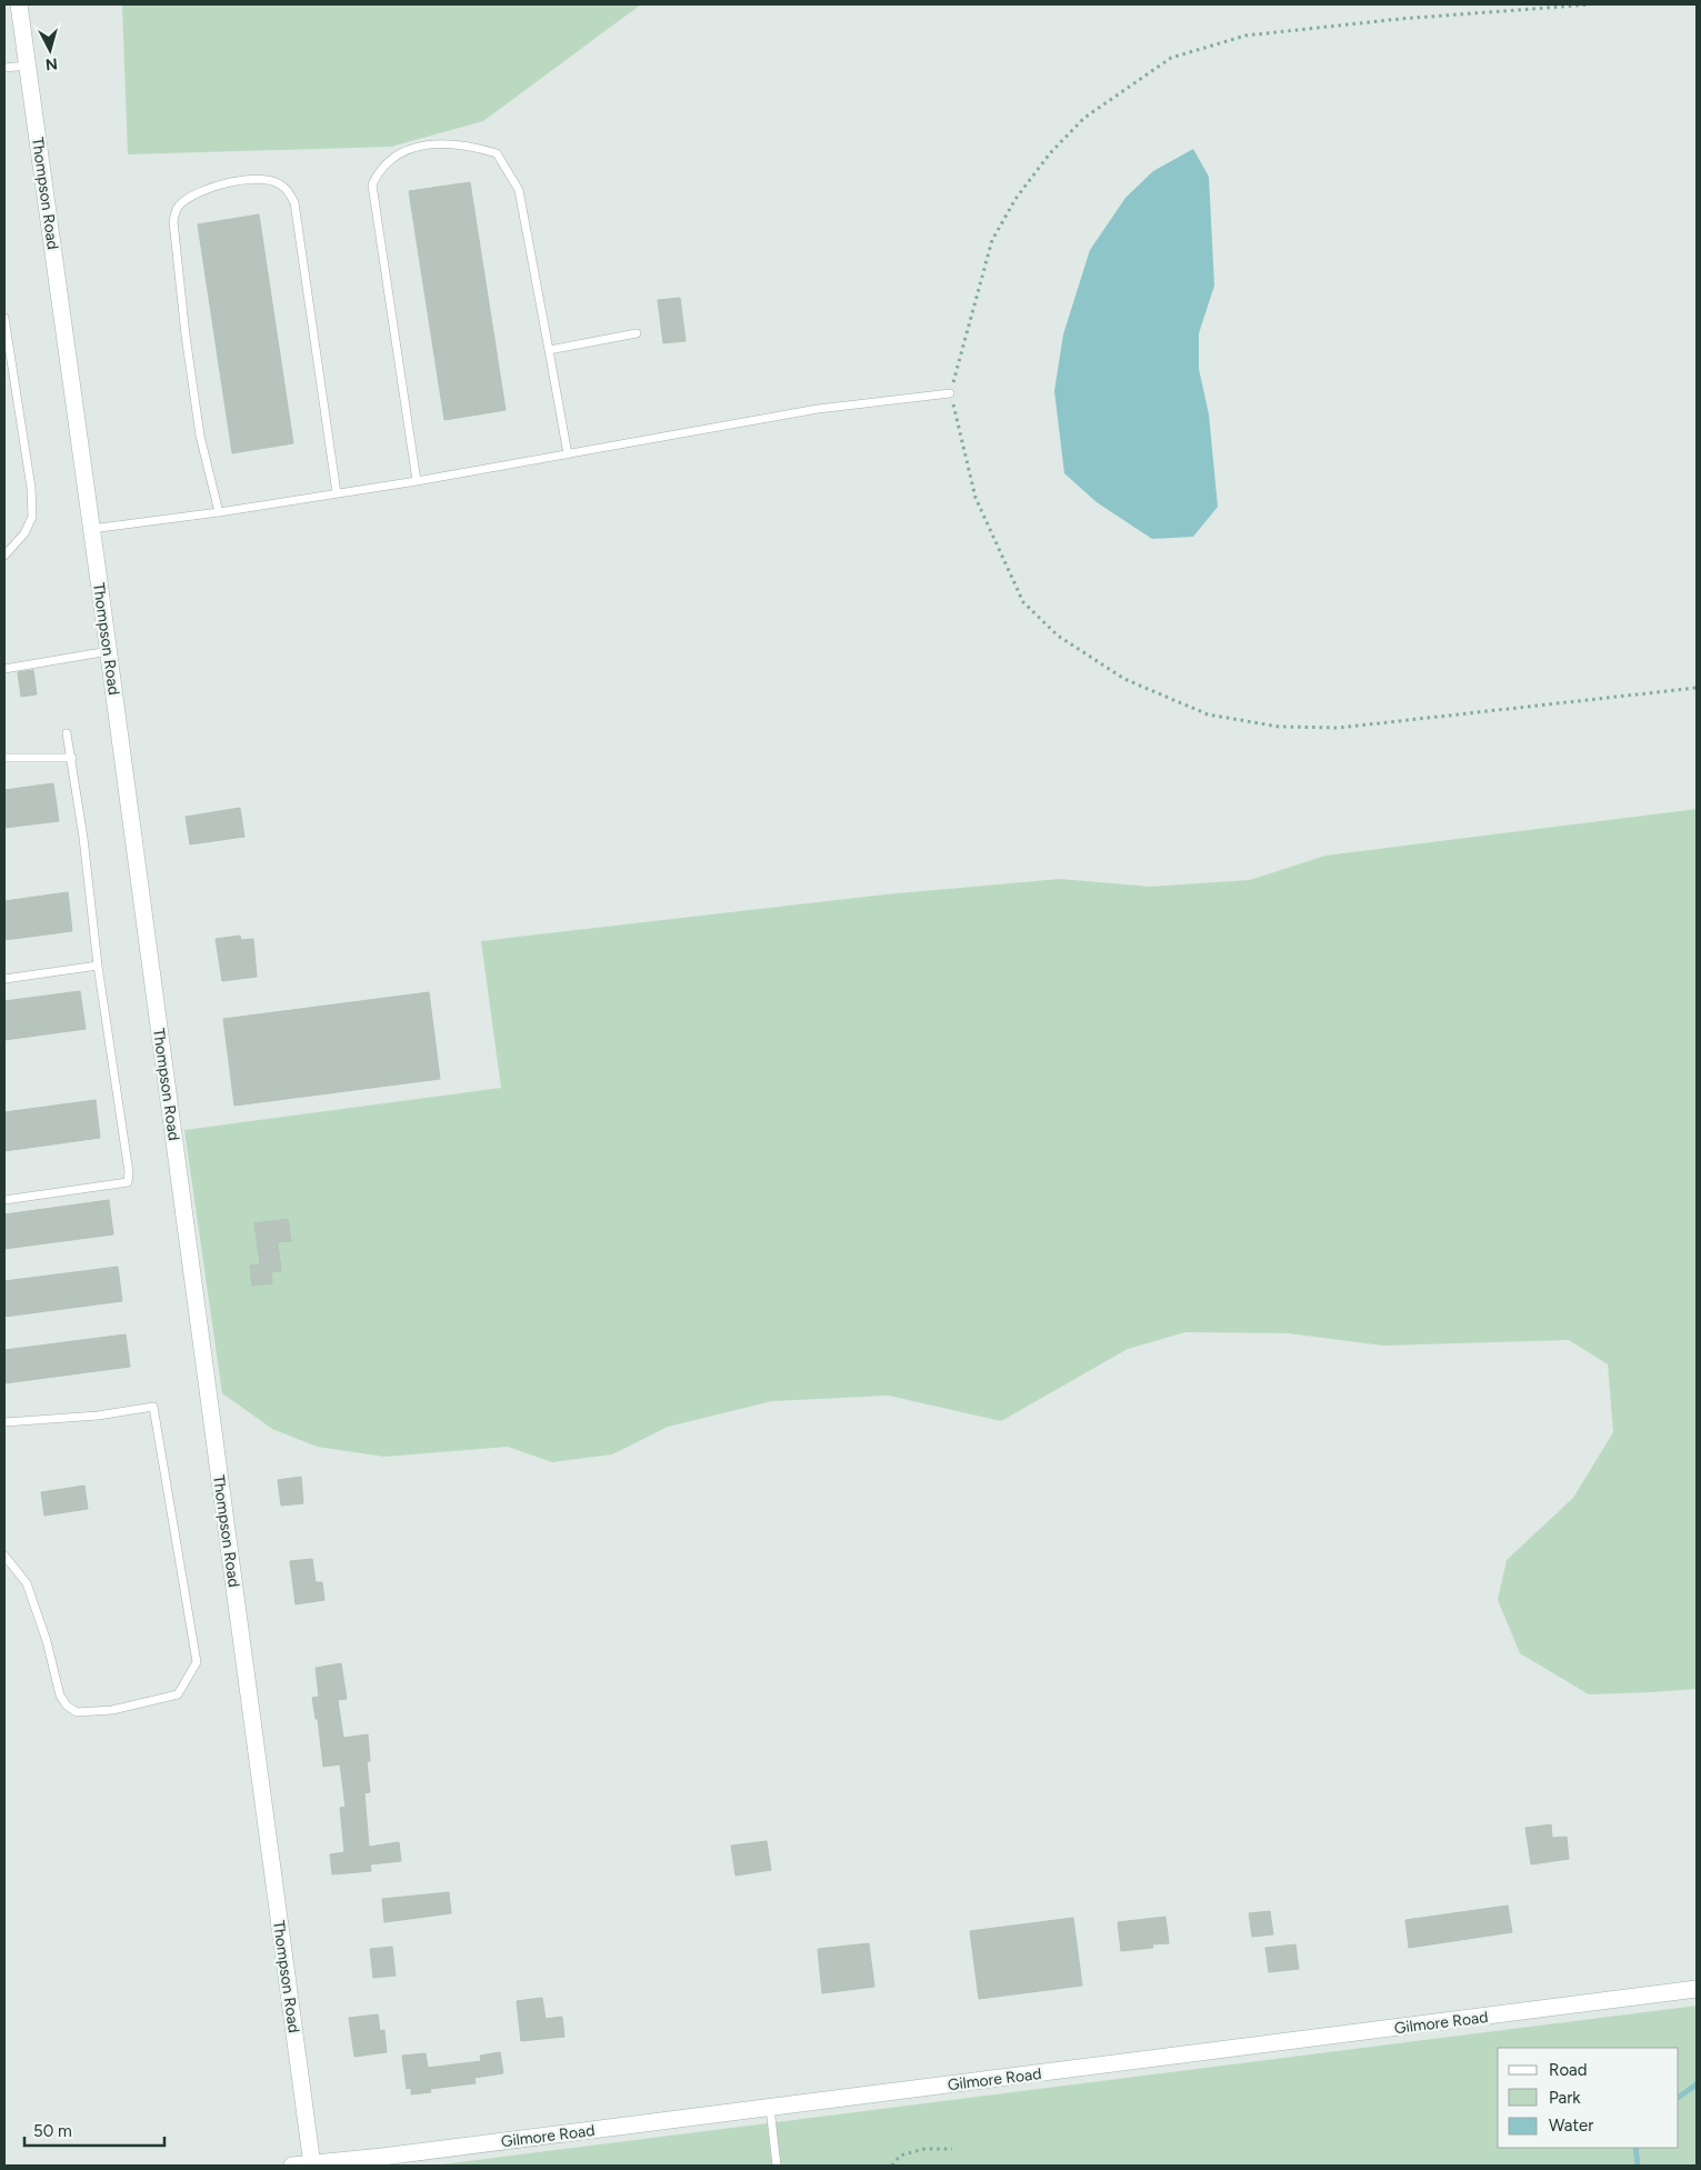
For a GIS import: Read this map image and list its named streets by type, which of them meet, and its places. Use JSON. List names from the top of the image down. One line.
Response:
{"streets":{"main road":["Thompson Road","Gilmore Road"]},"crossings":[["Thompson Road","Gilmore Road"]],"legend":["Road","Park","Water"],"scale_bar":"50 m","north":"bottom"}
